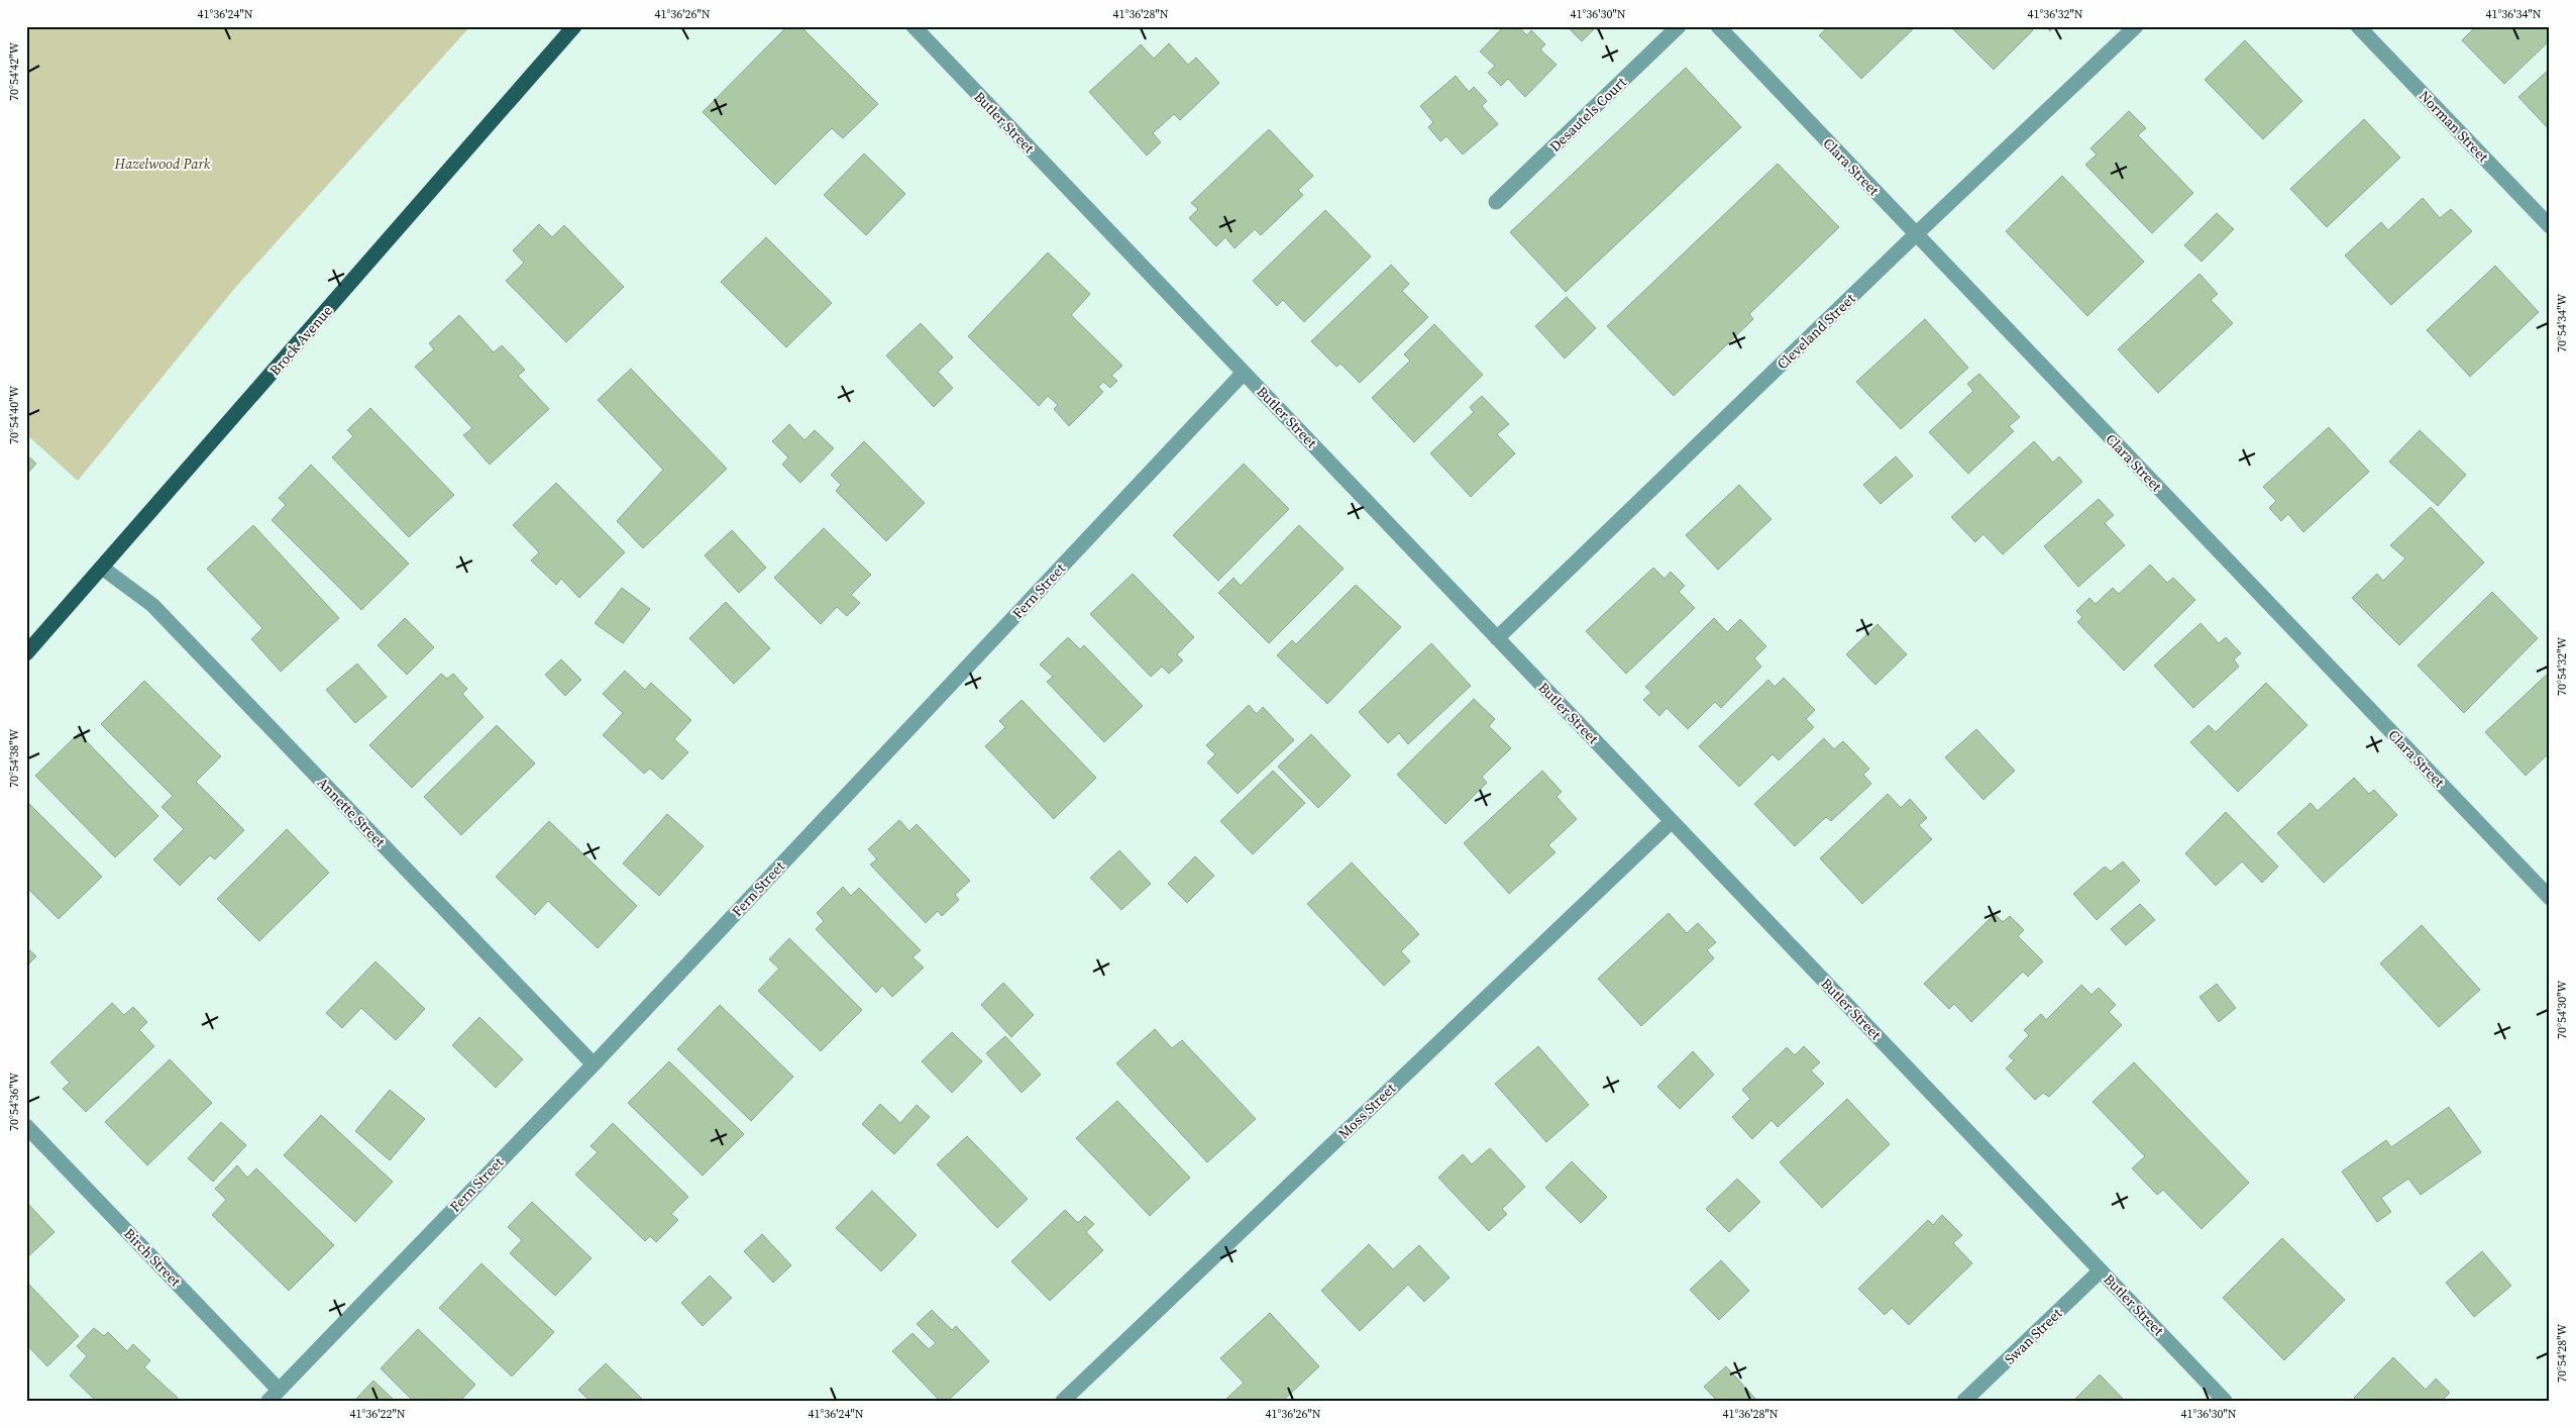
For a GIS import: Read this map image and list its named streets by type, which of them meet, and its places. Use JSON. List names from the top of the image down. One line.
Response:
{"streets":{"main road":["Brock Avenue"],"street":["Desautels Court","Butler Street","Norman Street","Clara Street","Cleveland Street","Fern Street","Annette Street","Moss Street","Birch Street","Swan Street"]},"crossings":[["Butler Street","Cleveland Street"],["Butler Street","Fern Street"],["Butler Street","Moss Street"],["Butler Street","Swan Street"],["Clara Street","Cleveland Street"],["Brock Avenue","Annette Street"],["Fern Street","Annette Street"],["Fern Street","Birch Street"]],"parks":["Hazelwood Park"],"coordinates":["41°36'24\"N","41°36'26\"N","41°36'28\"N","41°36'30\"N","41°36'32\"N","41°36'34\"N","70°54'42\"W","70°54'34\"W","70°54'40\"W","70°54'32\"W","70°54'38\"W","70°54'30\"W","70°54'36\"W","70°54'28\"W","41°36'22\"N"]}
